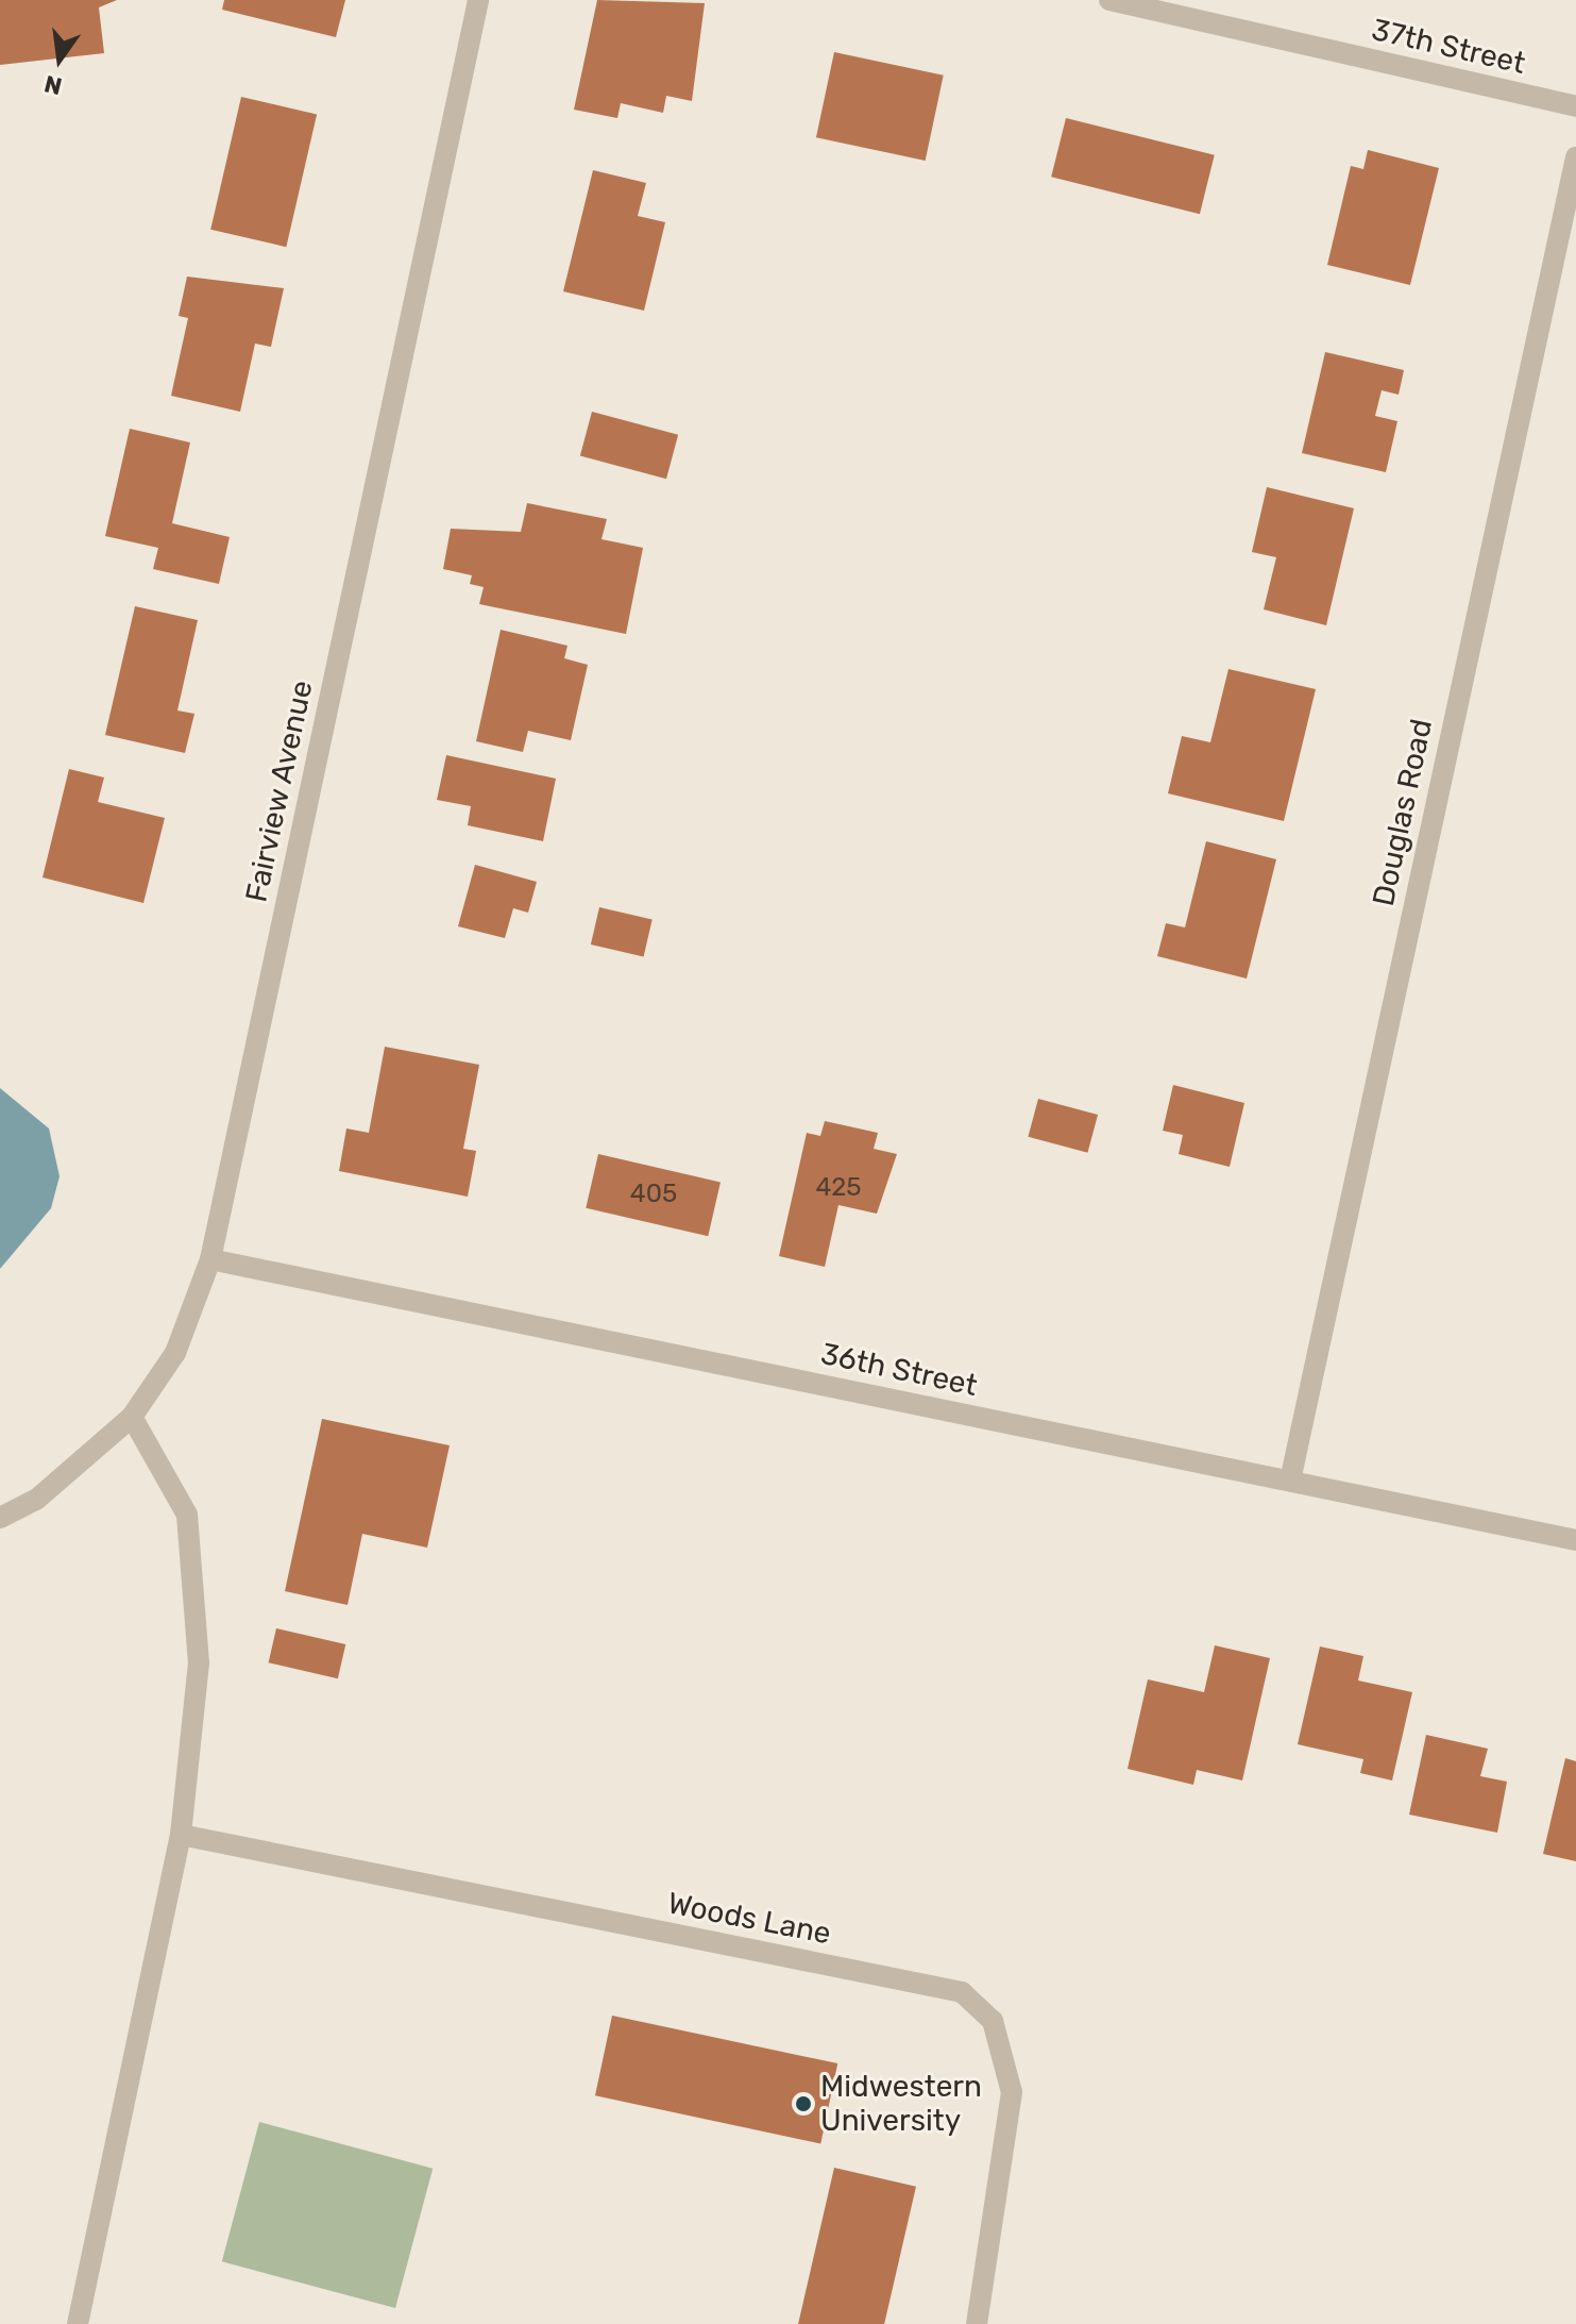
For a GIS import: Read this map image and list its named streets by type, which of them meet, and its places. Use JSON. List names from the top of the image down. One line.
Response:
{"streets":{"street":["37th Street","Fairview Avenue","Douglas Road","36th Street","Woods Lane"]},"crossings":[["Fairview Avenue","36th Street"],["Douglas Road","36th Street"]],"places":["Midwestern University"],"house_numbers":["425","405"],"north":"bottom"}
